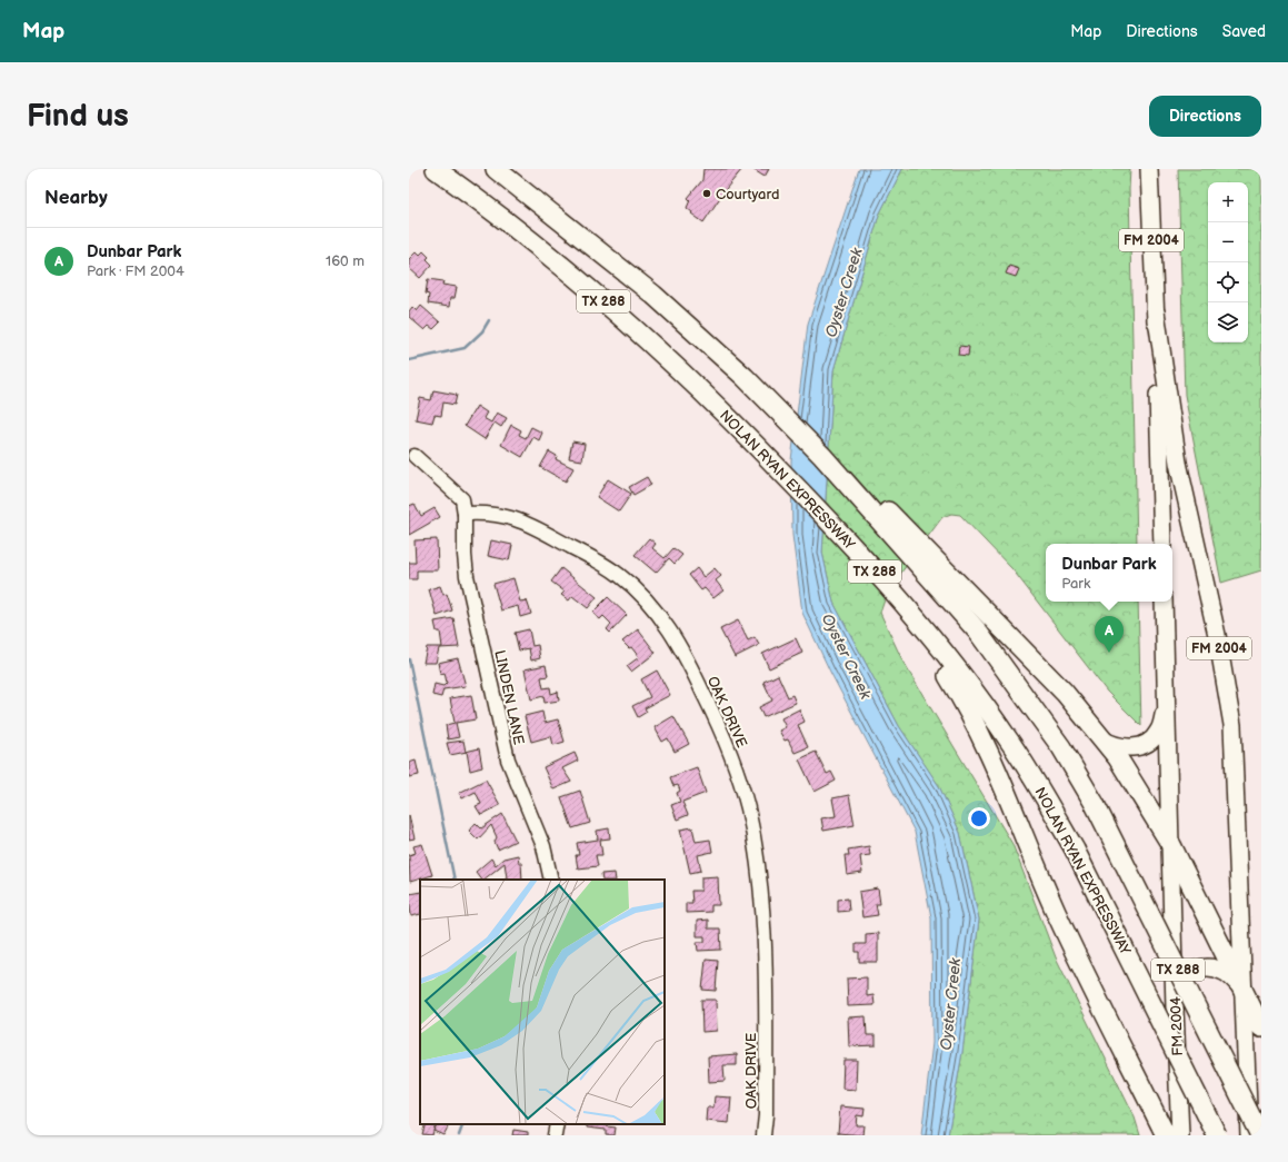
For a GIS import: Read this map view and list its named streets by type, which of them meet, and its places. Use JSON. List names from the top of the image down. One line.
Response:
{"streets":{"highway":["TX 288","NOLAN RYAN EXPRESSWAY"],"main road":["FM 2004"],"street":["LINDEN LANE","OAK DRIVE"]},"crossings":[["LINDEN LANE","OAK DRIVE"]],"water":["Oyster Creek"],"places":["Courtyard"],"page":{"header":"Map","nav":["Map","Directions","Saved"],"buttons":"Directions","title":"Find us","heading":"Nearby","map_buttons":["+","−"],"list":[{"mark":"A","name":"Dunbar Park","note":"Park · FM 2004","value":"160 m"}],"popup":["Dunbar Park","Park"],"pins":"A"}}
